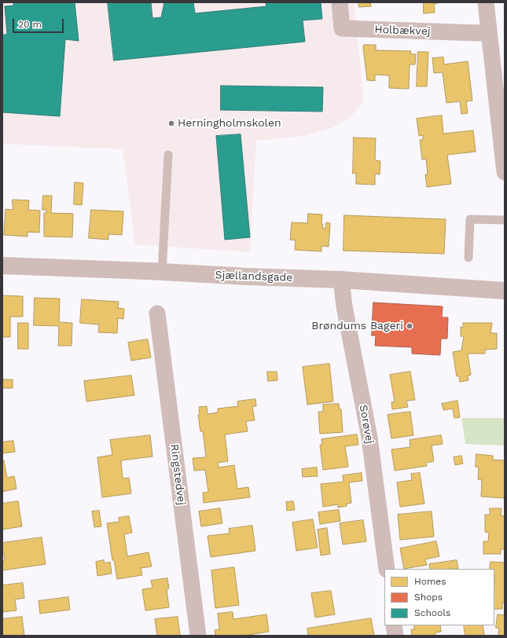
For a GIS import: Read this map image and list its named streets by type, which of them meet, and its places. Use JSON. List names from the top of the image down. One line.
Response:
{"streets":{"street":["Holbækvej","Sjællandsgade","Sorøvej","Ringstedvej"]},"crossings":[["Sjællandsgade","Sorøvej"]],"places":["Herningholmskolen","Brøndums Bageri"],"legend":["Homes","Shops","Schools"],"scale_bar":"20 m"}
